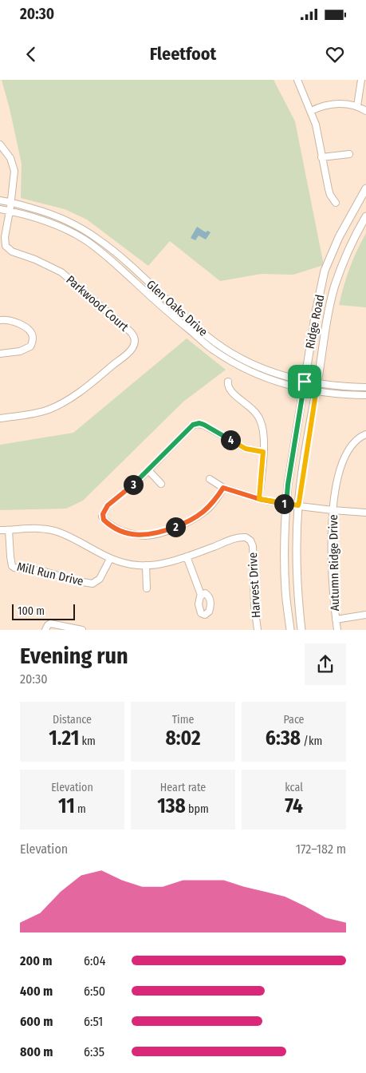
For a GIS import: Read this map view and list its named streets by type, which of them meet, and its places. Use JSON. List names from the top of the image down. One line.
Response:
{"streets":{"main road":["Ridge Road"],"street":["Parkwood Court","Glen Oaks Drive","Autumn Ridge Drive","Mill Run Drive","Harvest Drive"]},"crossings":[["Parkwood Court","Glen Oaks Drive"],["Glen Oaks Drive","Ridge Road"]],"scale_bar":"100 m","page":{"status":"20:30","header":"Fleetfoot","pins":["4","3","1","2"],"scale":"100 m","heading":["Evening run","20:30"],"stats":[["Distance","1.21 km"],["Time","8:02"],["Pace","6:38 /km"],["Elevation","11 m"],["Heart rate","138 bpm"],["kcal","74"]],"chart":["Elevation","172–182 m"],"list":[{"name":"200 m","note":"6:04"},{"name":"400 m","note":"6:50"},{"name":"600 m","note":"6:51"},{"name":"800 m","note":"6:35"}]}}
